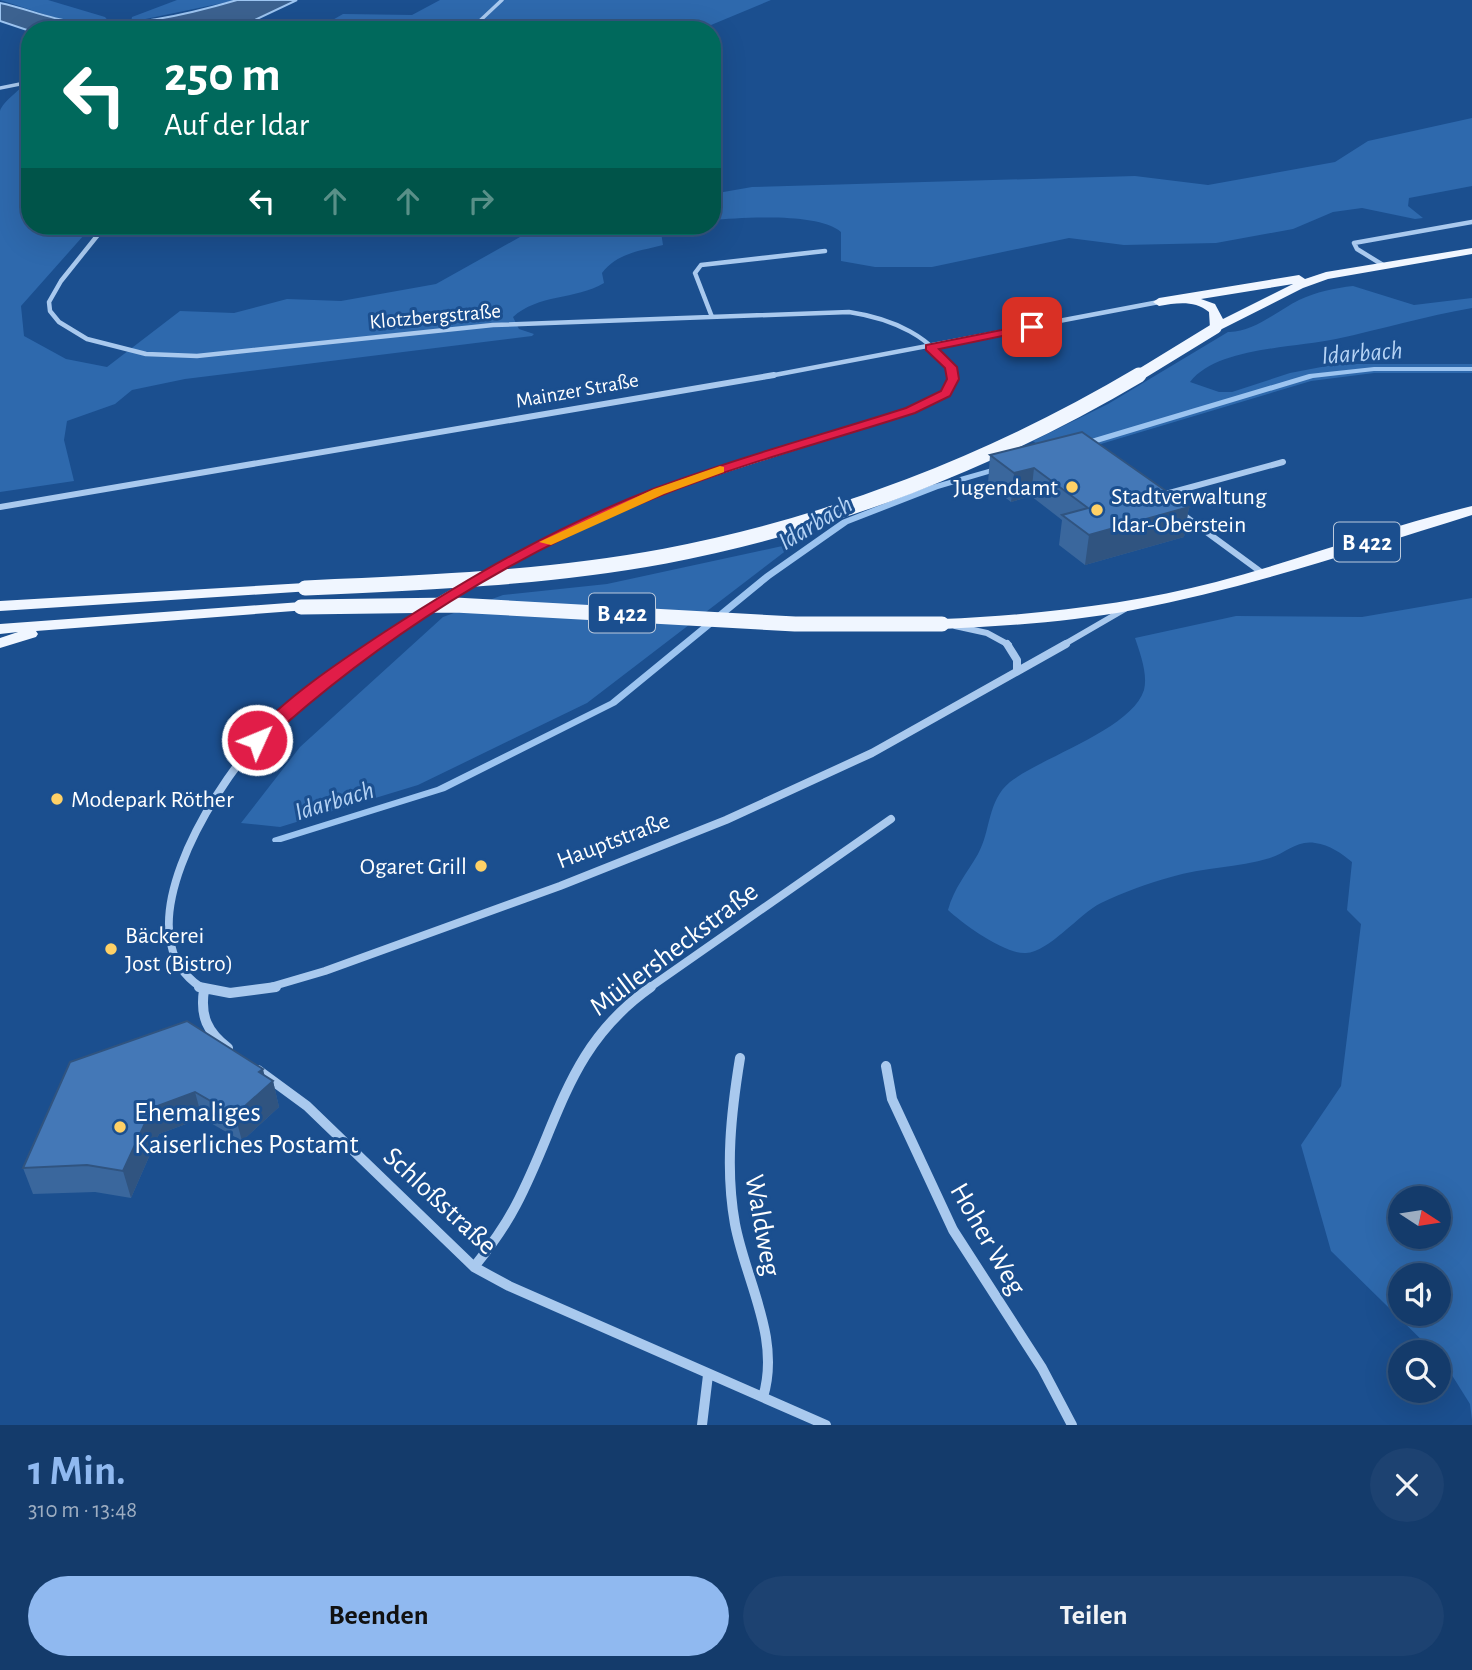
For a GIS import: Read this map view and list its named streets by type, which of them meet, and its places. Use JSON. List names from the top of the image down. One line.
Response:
{"streets":{"main road":["B 422","Hauptstraße"],"street":["Klotzbergstraße","Mainzer Straße","Müllersheckstraße","Schloßstraße","Waldweg","Hoher Weg"]},"crossings":[["Klotzbergstraße","Mainzer Straße"],["Klotzbergstraße","Hauptstraße"],["B 422","Hauptstraße"],["Müllersheckstraße","Schloßstraße"],["Schloßstraße","Waldweg"]],"water":["Idarbach"],"places":["Jugendamt","Stadtverwaltung Idar-Oberstein","Modepark Röther","Ogaret Grill","Bäckerei Jost (Bistro)","Ehemaliges Kaiserliches Postamt"],"north":"right","page":{"turn":["250 m","Auf der Idar"],"heading":["1 Min.","310 m · 13:48"],"buttons":["Beenden","Teilen"]}}
